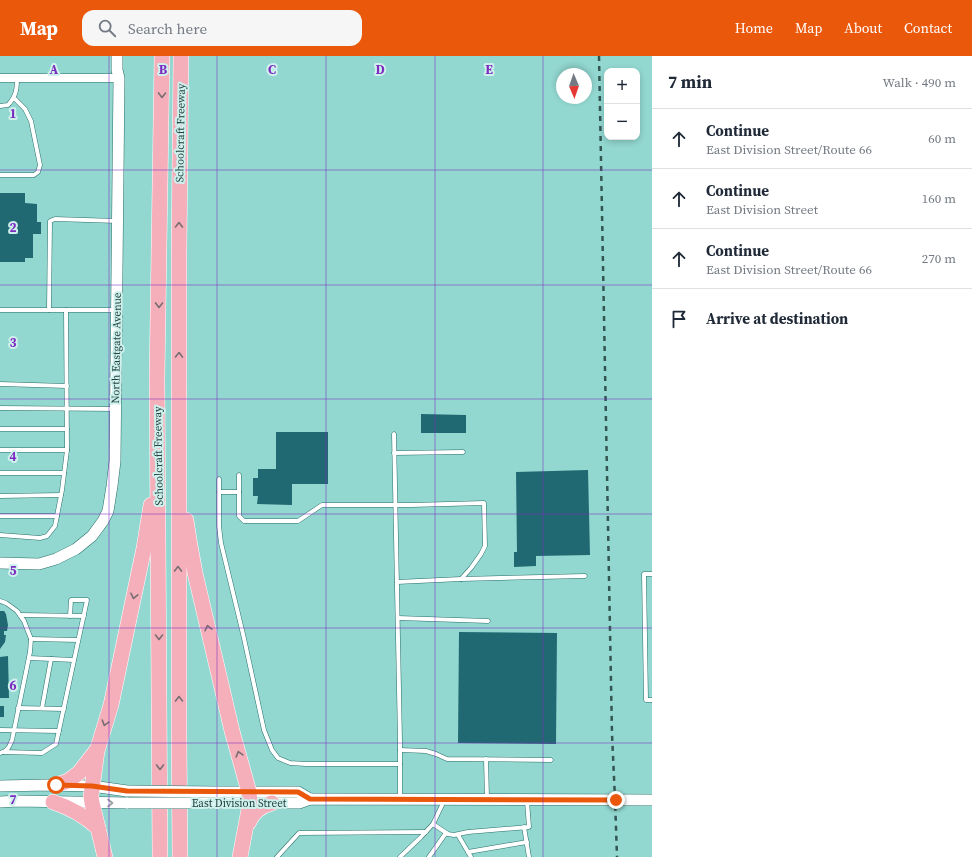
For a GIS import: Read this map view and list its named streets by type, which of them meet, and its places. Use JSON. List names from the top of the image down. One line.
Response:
{"streets":{"highway":["Schoolcraft Freeway"],"main road":["North Eastgate Avenue","East Division Street"]},"north":"bottom","page":{"header":"Map","search":"Search here","nav":["Home","Map","About","Contact"],"heading":["7 min","Walk · 490 m"],"map_buttons":["+","−"],"list":[["Continue","East Division Street/Route 66","60 m"],["Continue","East Division Street","160 m"],["Continue","East Division Street/Route 66","270 m"],"Arrive at destination"]},"grid":{"columns":["A","B","C","D","E"],"rows":["1","2","3","4","5","6","7"]}}
